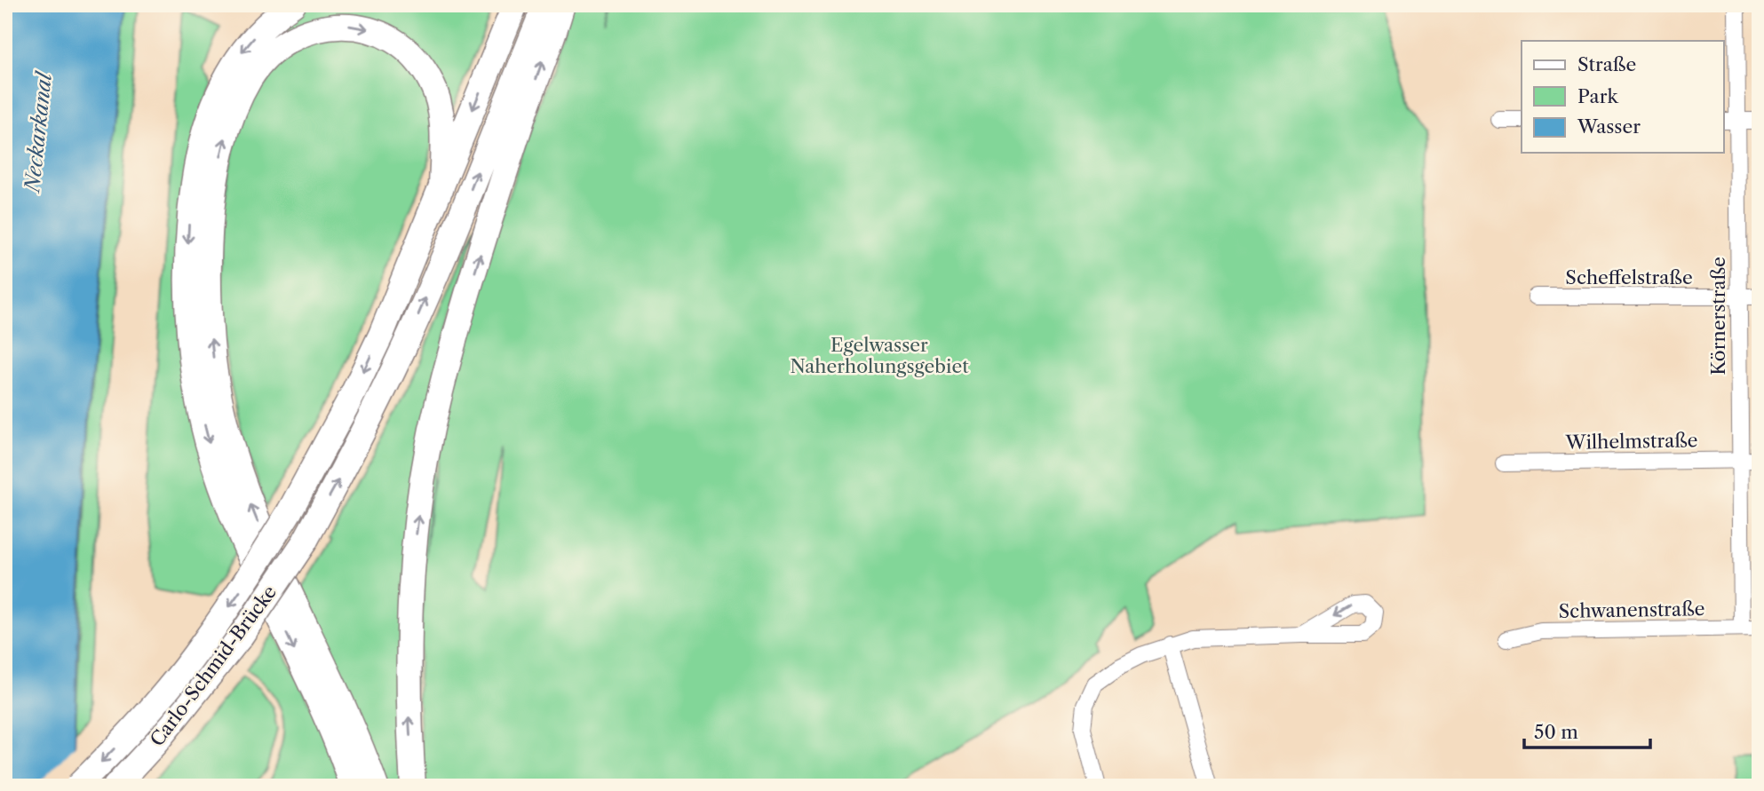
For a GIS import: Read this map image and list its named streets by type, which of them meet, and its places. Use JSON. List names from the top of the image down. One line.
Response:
{"streets":{"highway":["Carlo-Schmid-Brücke"],"street":["Scheffelstraße","Körnerstraße","Wilhelmstraße","Schwanenstraße"]},"crossings":[["Scheffelstraße","Körnerstraße"],["Körnerstraße","Wilhelmstraße"],["Körnerstraße","Schwanenstraße"]],"water":["Neckarkanal"],"parks":["Egelwasser Naherholungsgebiet"],"legend":["Straße","Park","Wasser"],"scale_bar":"50 m"}
